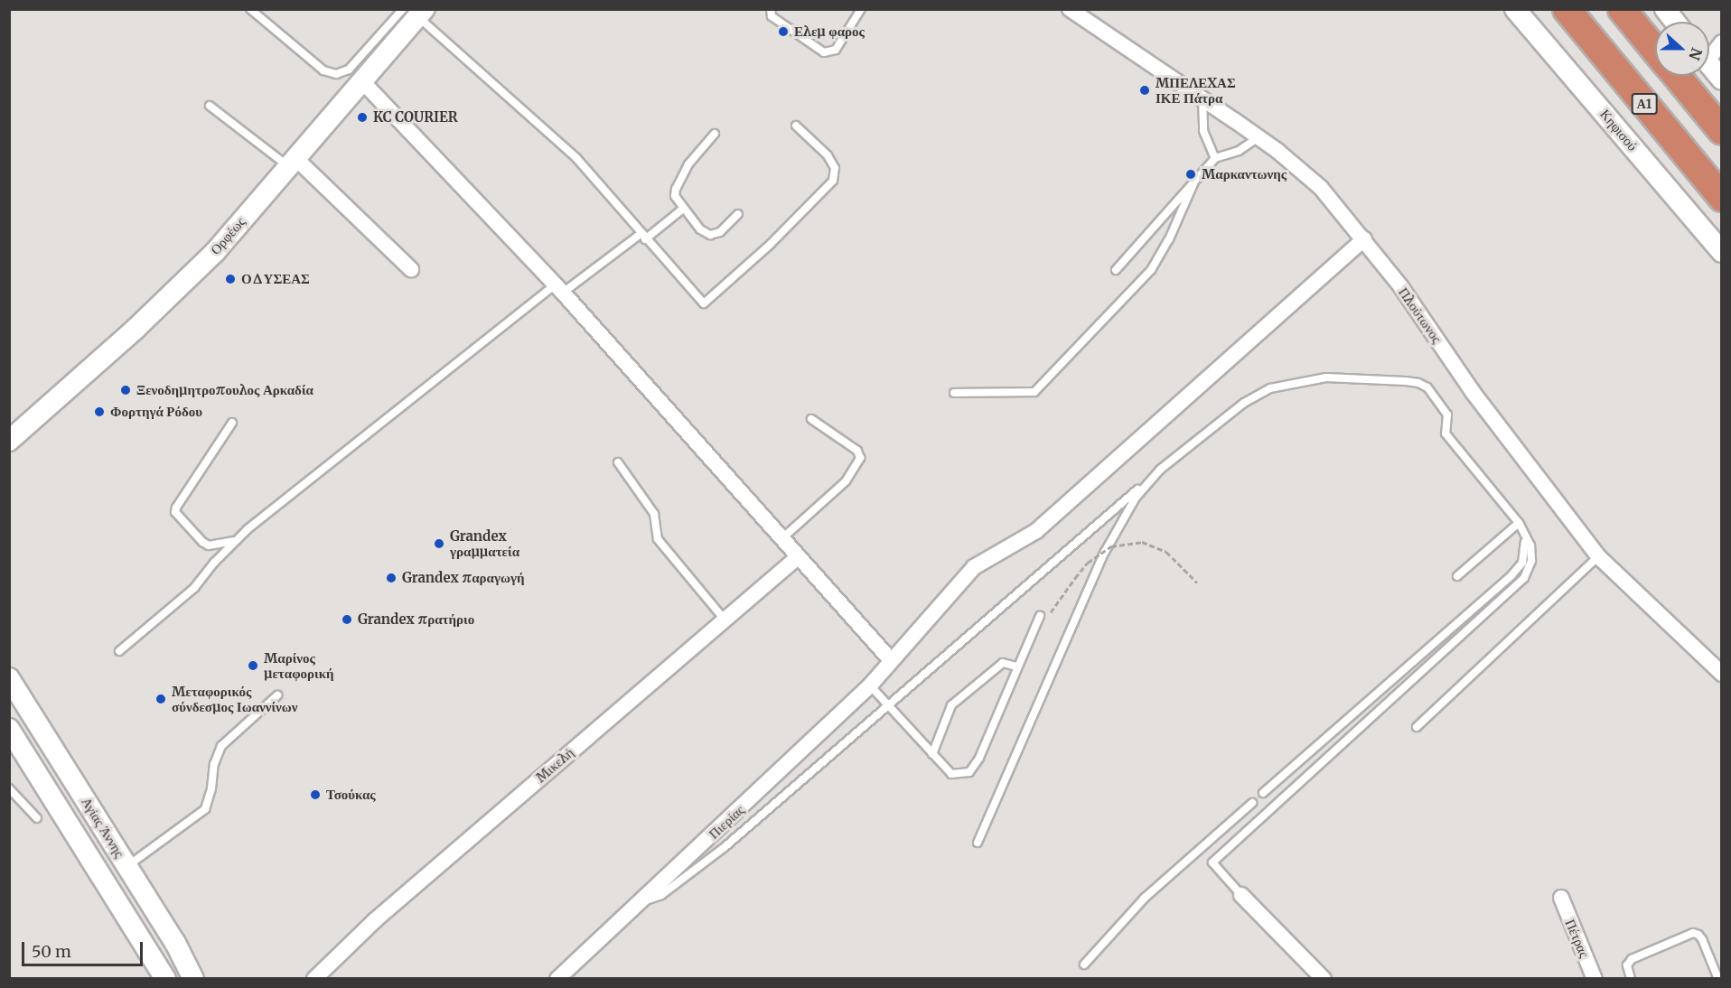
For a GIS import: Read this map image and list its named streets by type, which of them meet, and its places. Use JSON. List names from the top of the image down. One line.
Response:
{"streets":{"highway":["Α1"],"street":["Κηφισού","Ορφέως","Πλούτωνος","Μικελή","Πιερίας","Αγίας Άννης","Πέτρας"]},"crossings":[["Πλούτωνος","Πιερίας"]],"places":["Ελεμ φαρος","ΜΠΕΛΕΧΑΣ ΙΚΕ Πάτρα","KC COURIER","Μαρκαντωνης","ΟΔΥΣΕΑΣ","Ξενοδημητροπουλος Αρκαδία","Φορτηγά Ρόδου","Grandex γραμματεία","Grandex παραγωγή","Grandex πρατήριο","Μαρίνος μεταφορική","Μεταφορικός σύνδεσμος Ιωαννίνων","Τσούκας"],"scale_bar":"50 m","north":"right"}
